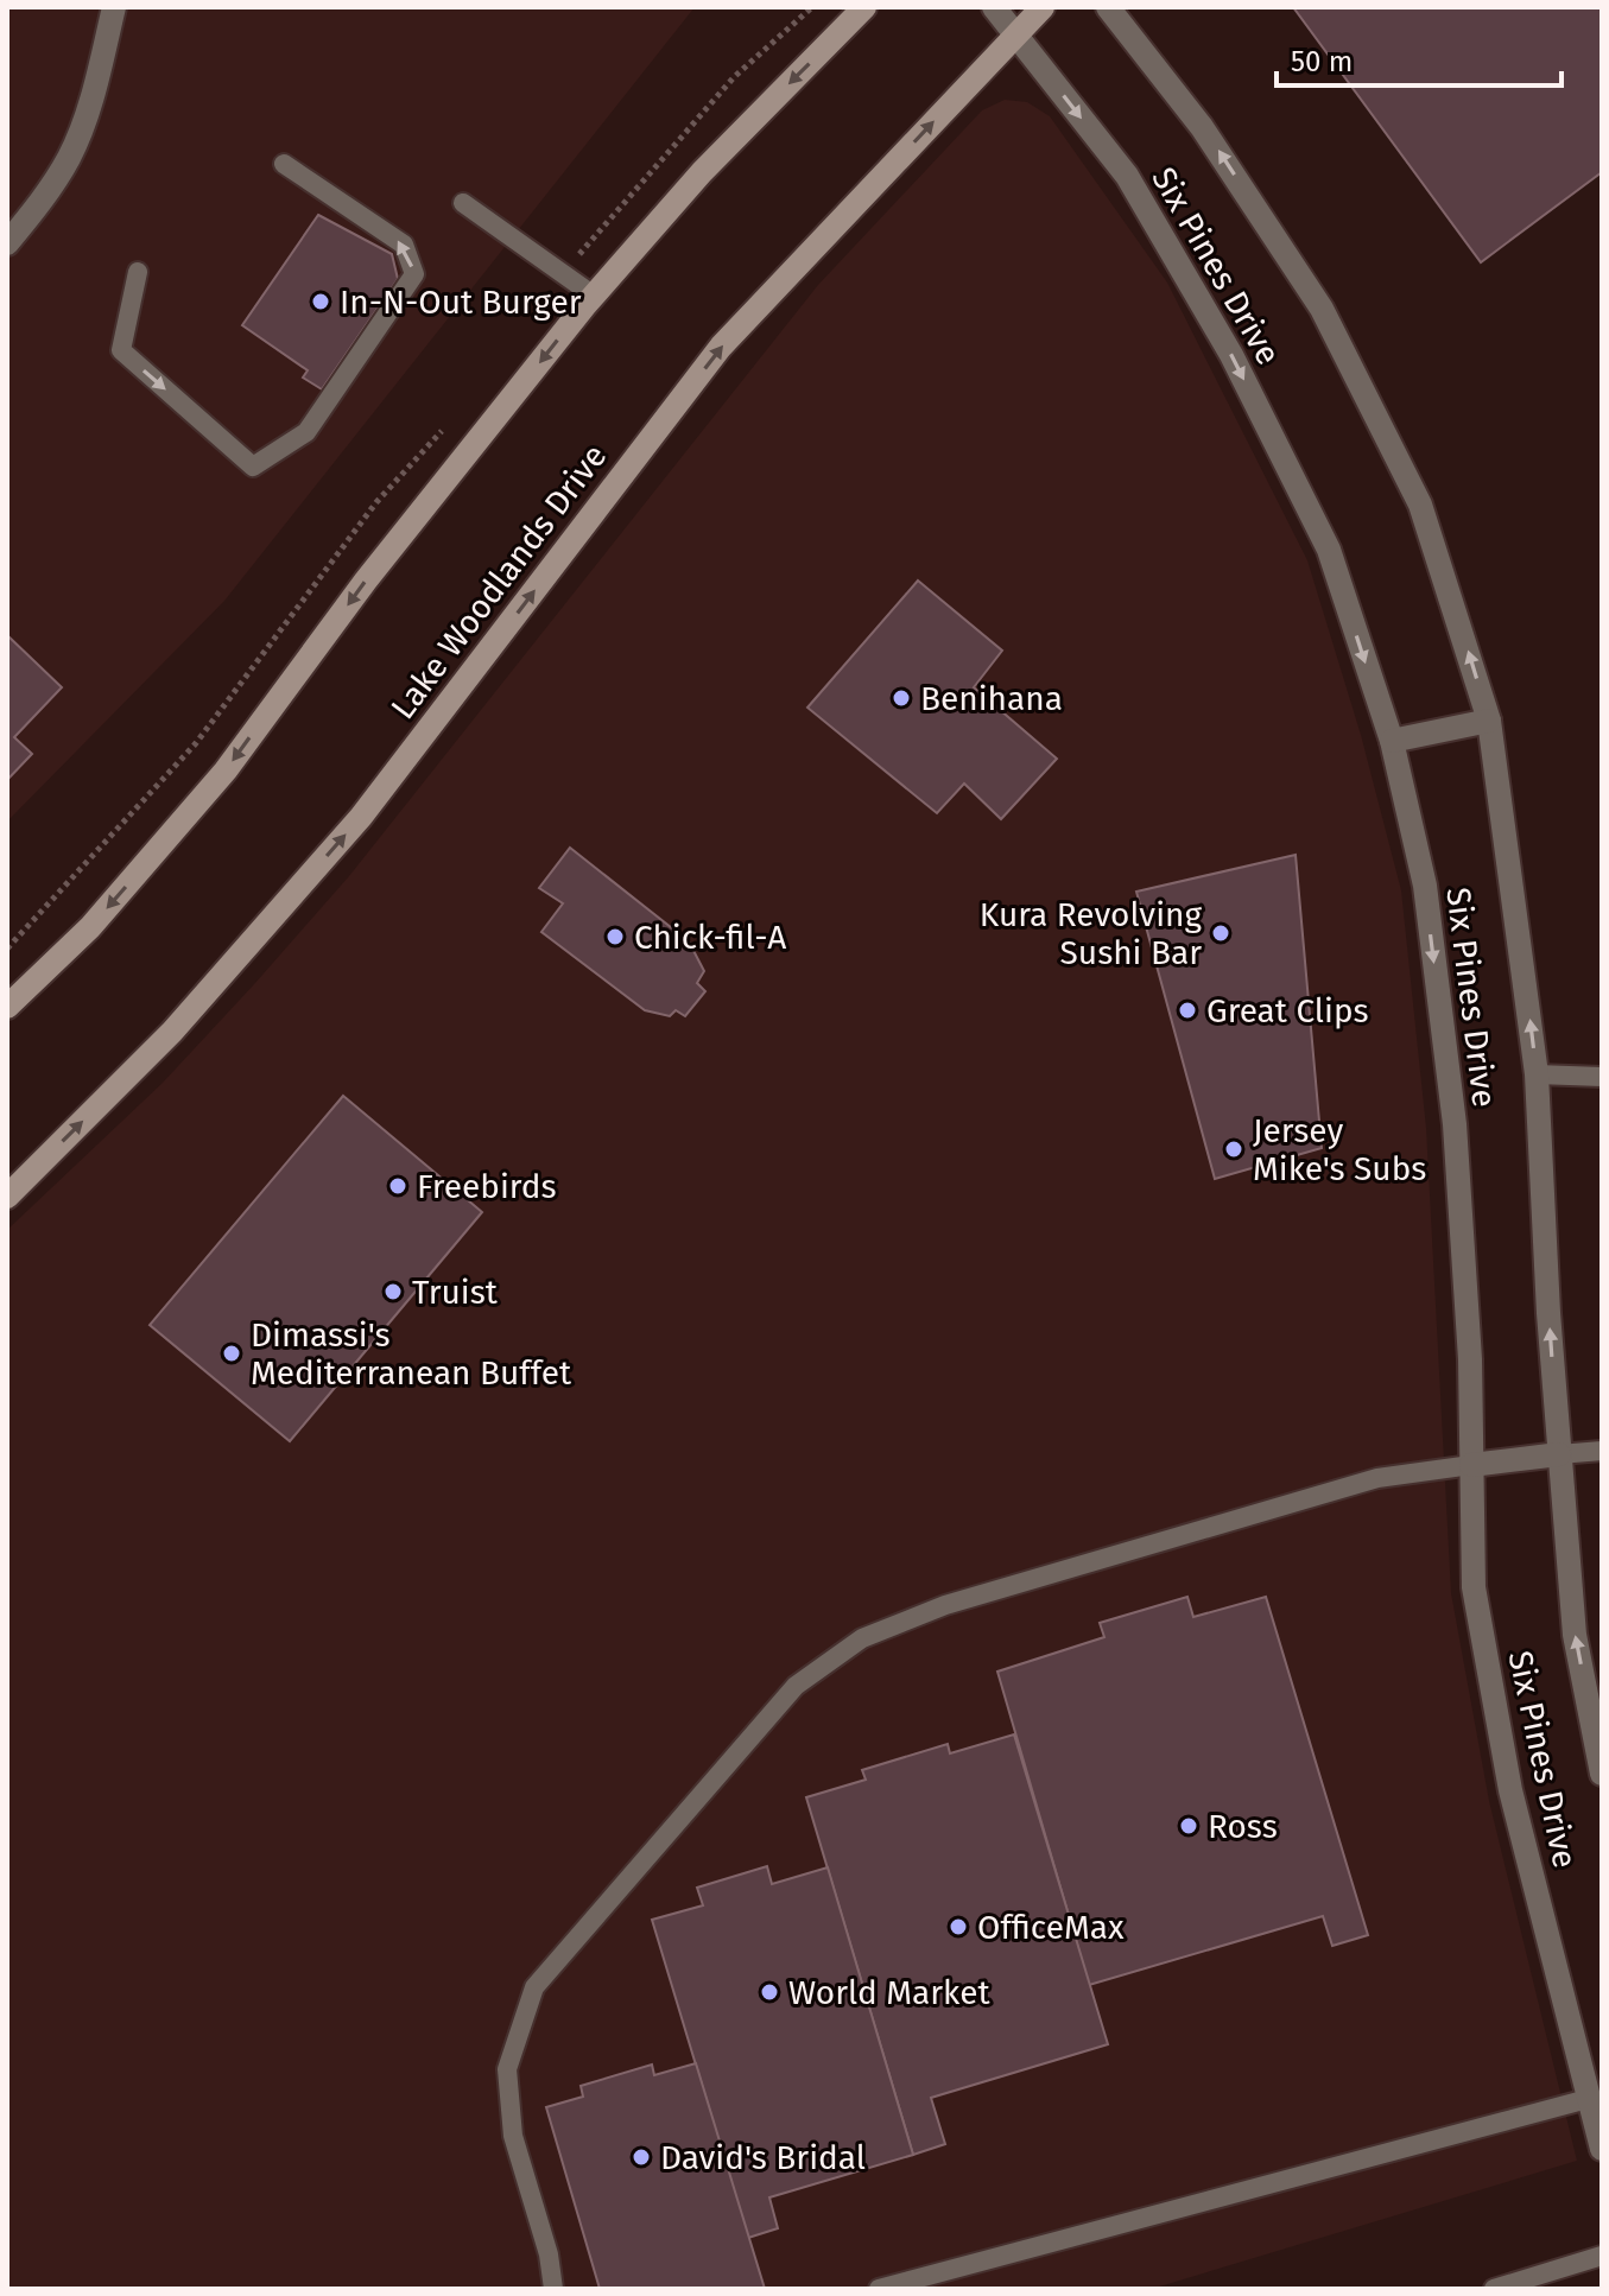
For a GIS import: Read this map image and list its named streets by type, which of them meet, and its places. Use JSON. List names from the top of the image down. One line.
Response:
{"streets":{"main road":["Lake Woodlands Drive"],"street":["Six Pines Drive"]},"crossings":[["Six Pines Drive","Lake Woodlands Drive"]],"places":["In-N-Out Burger","Benihana","Kura Revolving Sushi Bar","Chick-fil-A","Great Clips","Jersey Mike's Subs","Freebirds","Truist","Dimassi's Mediterranean Buffet","Ross","OfficeMax","World Market","David's Bridal"],"scale_bar":"50 m"}
